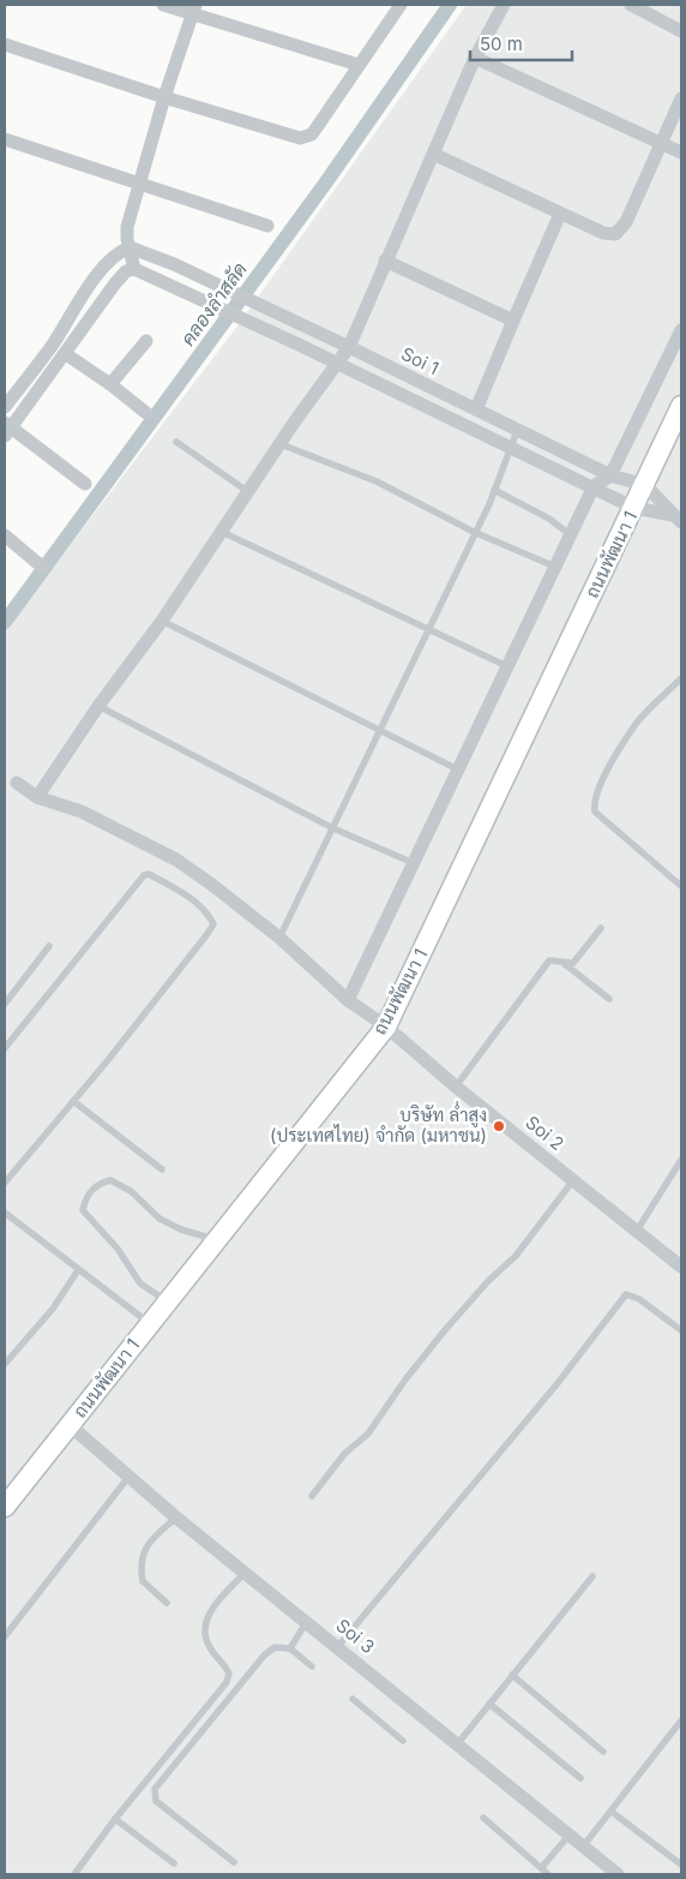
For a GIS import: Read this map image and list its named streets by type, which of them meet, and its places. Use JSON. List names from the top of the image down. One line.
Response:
{"streets":{"main road":["ถนนพัฒนา 1"],"street":["Soi 1","Soi 2","Soi 3"]},"crossings":[["Soi 1","ถนนพัฒนา 1"],["ถนนพัฒนา 1","Soi 2"],["ถนนพัฒนา 1","Soi 3"]],"water":["คลองลำสลัด"],"places":["บริษัท ล่ำสูง (ประเทศไทย) จำกัด (มหาชน)"],"scale_bar":"50 m"}
